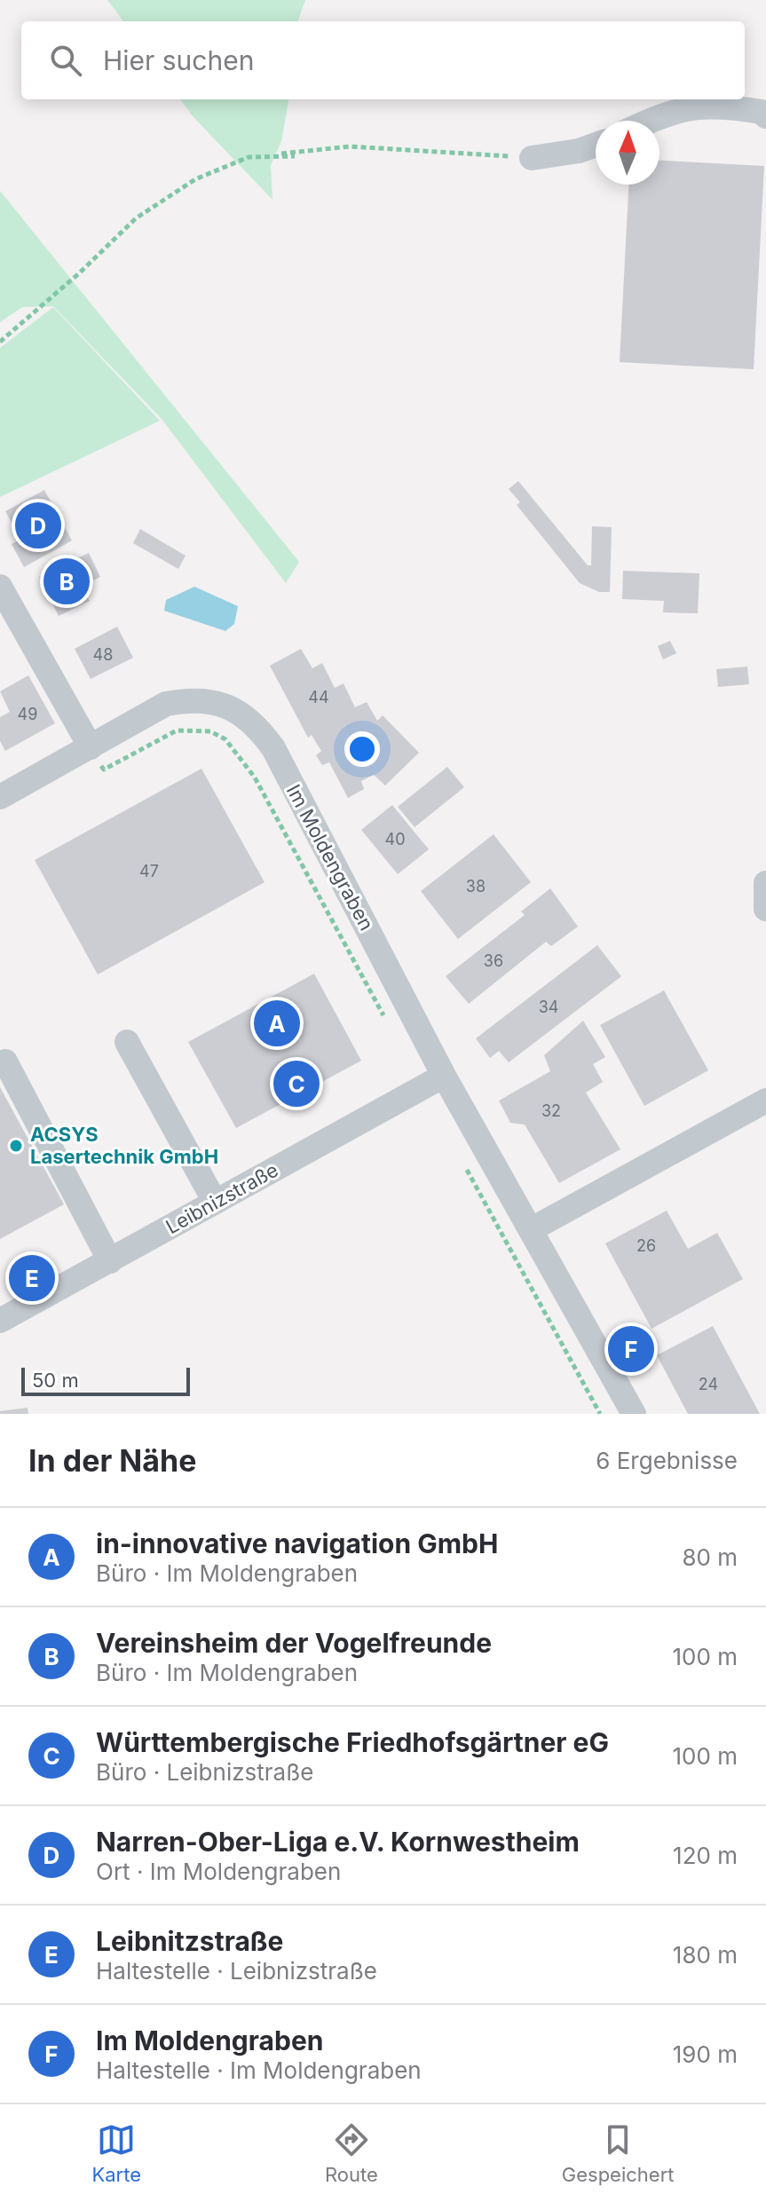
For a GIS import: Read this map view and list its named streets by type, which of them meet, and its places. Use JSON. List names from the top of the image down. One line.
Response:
{"streets":{"street":["Im Moldengraben","Leibnizstraße"]},"crossings":[["Im Moldengraben","Leibnizstraße"]],"places":["ACSYS Lasertechnik GmbH"],"house_numbers":["48","44","49","40","47","38","36","34","32","26","24"],"scale_bar":"50 m","north":"top","page":{"search":"Hier suchen","pins":["D","B","A","C","E","F"],"scale":"50 m","heading":["In der Nähe","6 Ergebnisse"],"list":[{"mark":"A","name":"in-innovative navigation GmbH","note":"Büro · Im Moldengraben","value":"80 m"},{"mark":"B","name":"Vereinsheim der Vogelfreunde","note":"Büro · Im Moldengraben","value":"100 m"},{"mark":"C","name":"Württembergische Friedhofsgärtner eG","note":"Büro · Leibnizstraße","value":"100 m"},{"mark":"D","name":"Narren-Ober-Liga e.V. Kornwestheim","note":"Ort · Im Moldengraben","value":"120 m"},{"mark":"E","name":"Leibnitzstraße","note":"Haltestelle · Leibnizstraße","value":"180 m"},{"mark":"F","name":"Im Moldengraben","note":"Haltestelle · Im Moldengraben","value":"190 m"}],"nav":["Karte","Route","Gespeichert"]}}
